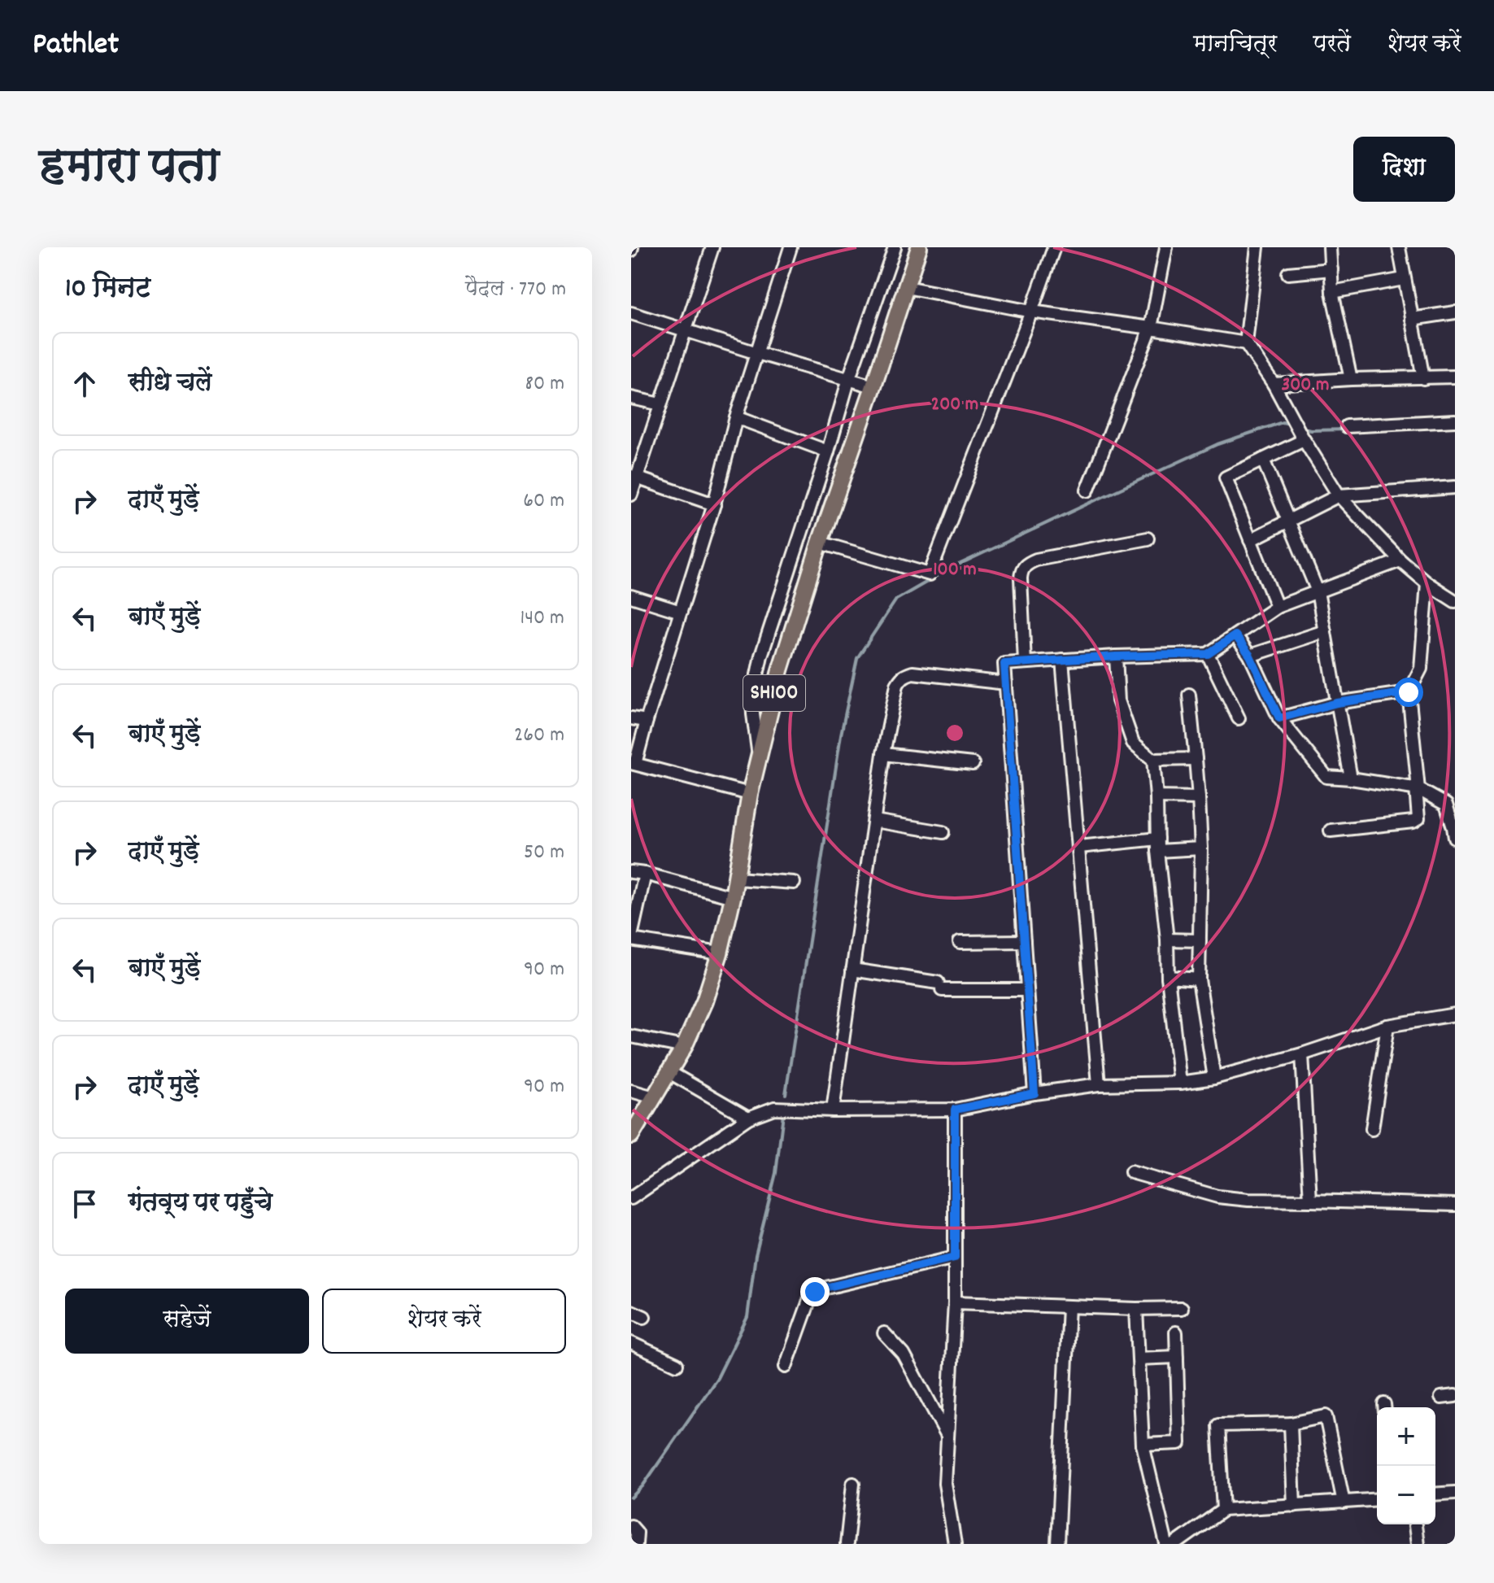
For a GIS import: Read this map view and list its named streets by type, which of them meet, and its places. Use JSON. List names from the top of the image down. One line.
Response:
{"streets":{"main road":["SH100"]},"page":{"header":"Pathlet","nav":["मानचित्र","परतें","शेयर करें"],"title":"हमारा पता","buttons":["दिशा",["सहेजें","शेयर करें"]],"heading":["10 मिनट","पैदल · 770 m"],"list":[["सीधे चलें","80 m"],["दाएँ मुड़ें","60 m"],["बाएँ मुड़ें","140 m"],["बाएँ मुड़ें","260 m"],["दाएँ मुड़ें","50 m"],["बाएँ मुड़ें","90 m"],["दाएँ मुड़ें","90 m"],"गंतव्य पर पहुँचे"],"map_buttons":["+","−"]},"rings":["300 m","200 m","100 m"]}
